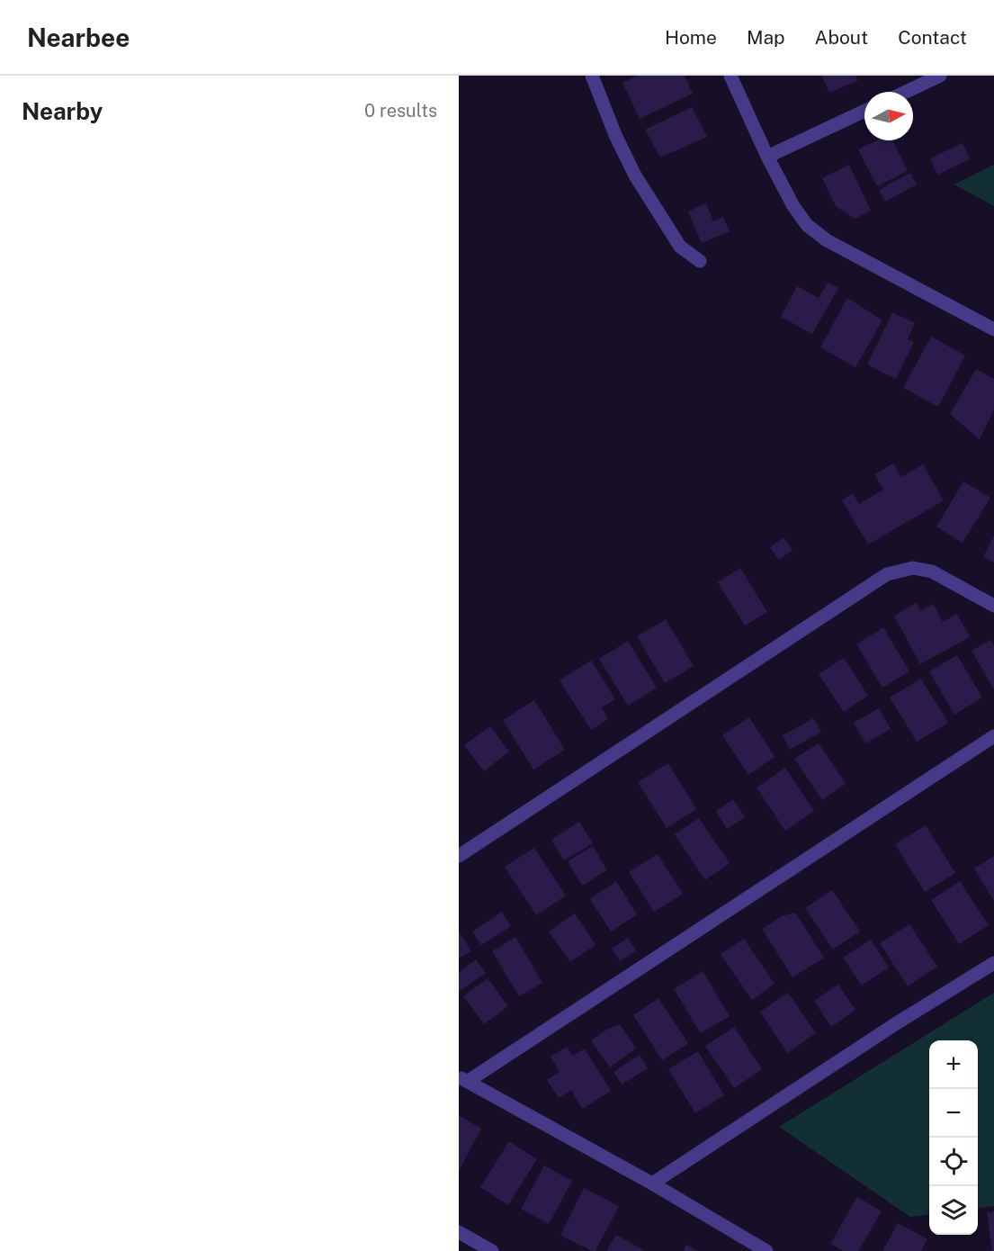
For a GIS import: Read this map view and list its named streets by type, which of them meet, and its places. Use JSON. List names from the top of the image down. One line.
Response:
{"north":"right","page":{"header":"Nearbee","nav":["Home","Map","About","Contact"],"heading":["Nearby","0 results"],"map_buttons":["+","−"]}}
